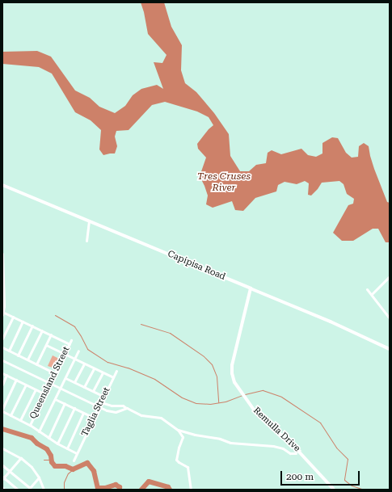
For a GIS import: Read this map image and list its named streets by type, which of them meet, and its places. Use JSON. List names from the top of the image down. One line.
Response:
{"streets":{"main road":["Capipisa Road","Remulla Drive"],"street":["Queensland Street","Taglia Street"]},"crossings":[["Capipisa Road","Remulla Drive"]],"water":["Tres Cruses River"],"scale_bar":"200 m"}
